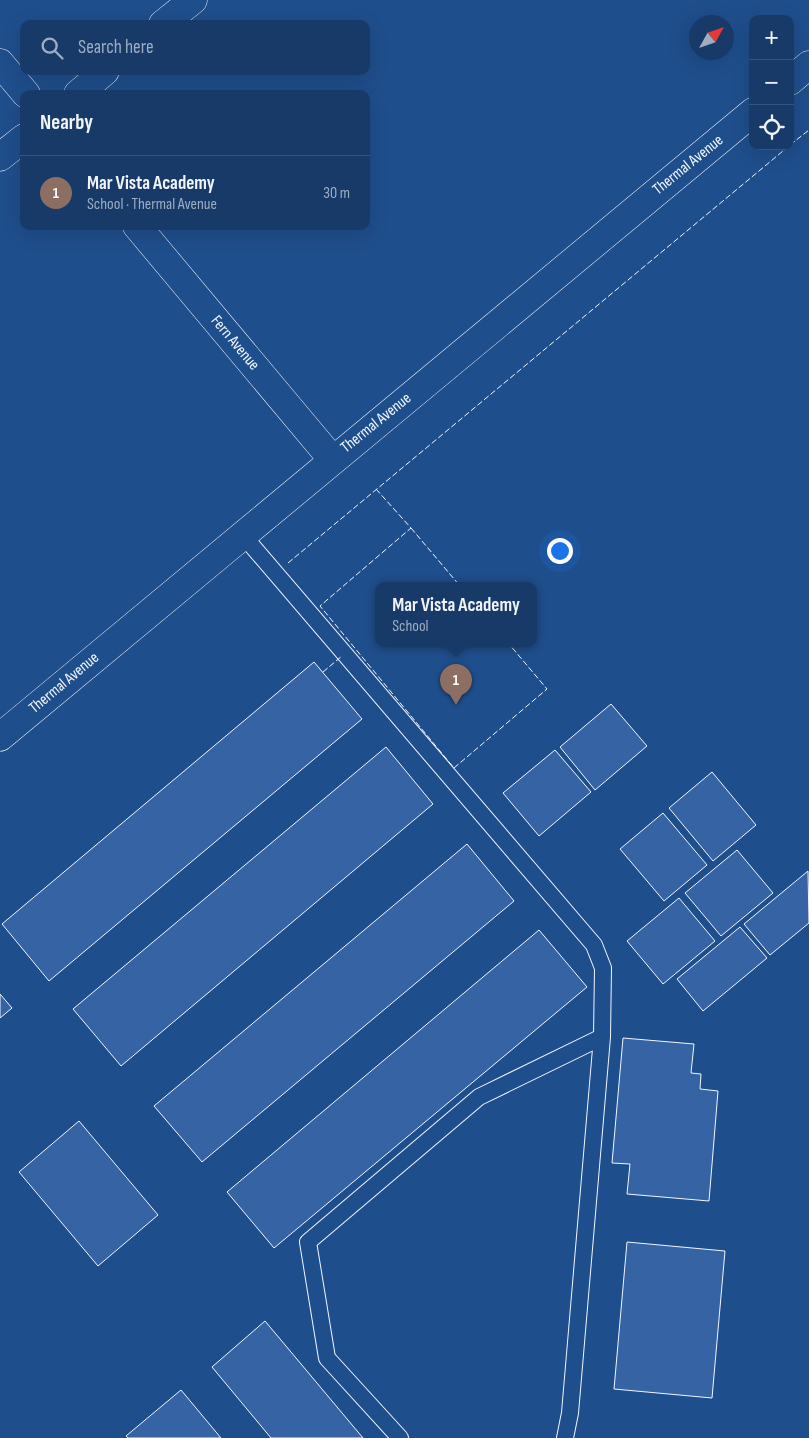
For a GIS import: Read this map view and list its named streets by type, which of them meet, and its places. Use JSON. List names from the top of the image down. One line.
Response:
{"streets":{"street":["Thermal Avenue","Fern Avenue"]},"crossings":[["Thermal Avenue","Fern Avenue"]],"north":"top right","page":{"map_buttons":["+","−"],"search":"Search here","heading":"Nearby","list":[{"mark":"1","name":"Mar Vista Academy","note":"School · Thermal Avenue","value":"30 m"}],"popup":["Mar Vista Academy","School"],"pins":"1"}}
